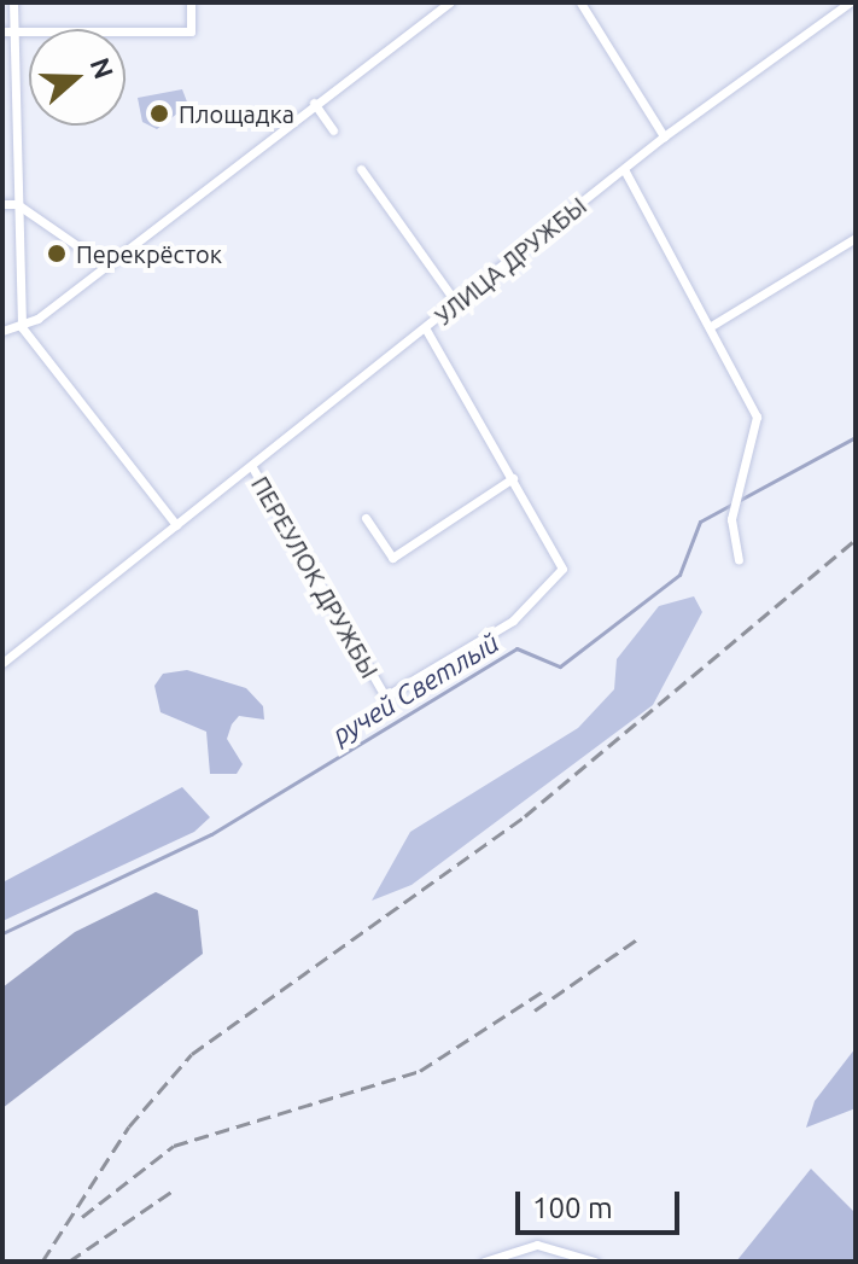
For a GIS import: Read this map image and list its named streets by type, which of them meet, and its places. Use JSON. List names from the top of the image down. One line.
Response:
{"streets":{"street":["УЛИЦА ДРУЖБЫ","ПЕРЕУЛОК ДРУЖБЫ"]},"crossings":[["УЛИЦА ДРУЖБЫ","ПЕРЕУЛОК ДРУЖБЫ"]],"water":["ручей Светлый"],"places":["Площадка","Перекрёсток"],"scale_bar":"100 m","north":"right"}
